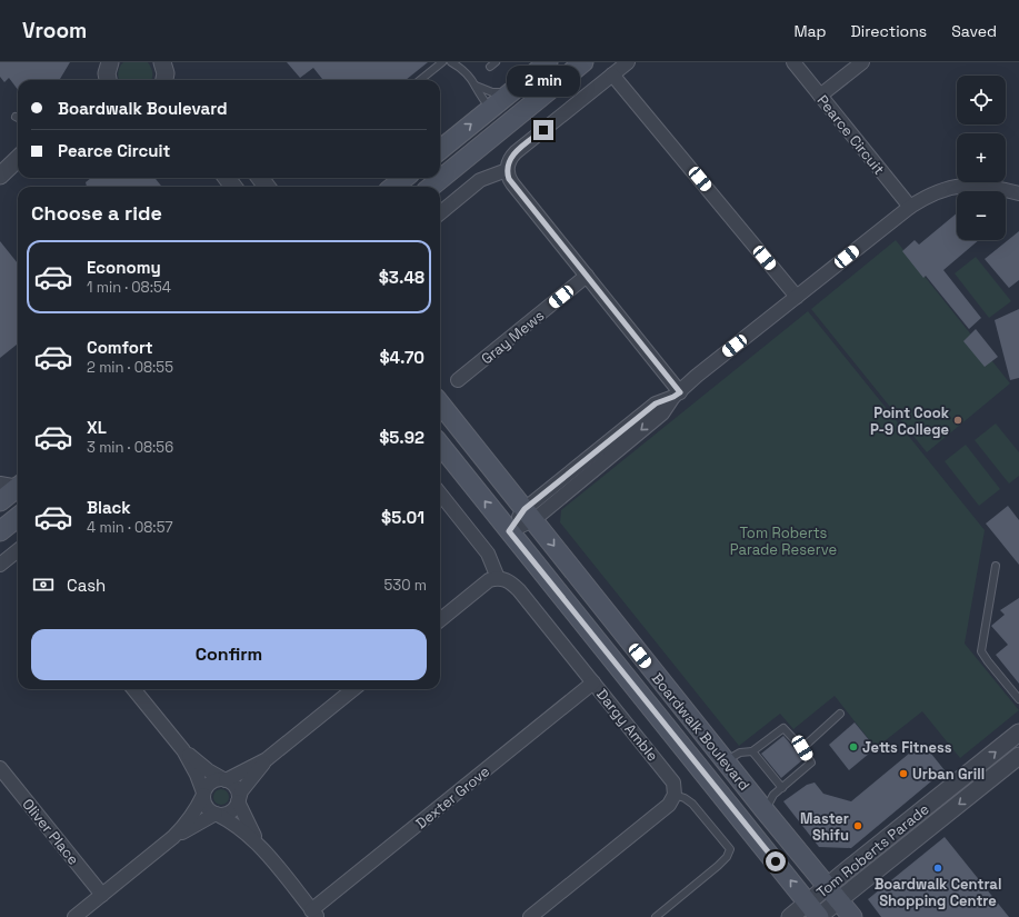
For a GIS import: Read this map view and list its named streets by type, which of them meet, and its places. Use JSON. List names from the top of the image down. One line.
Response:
{"streets":{"main road":["Boardwalk Boulevard"],"street":["Pearce Circuit","Gray Mews","Dargy Amble","Dexter Grove","Oliver Place","Tom Roberts Parade"]},"crossings":[["Dargy Amble","Dexter Grove"],["Boardwalk Boulevard","Tom Roberts Parade"]],"parks":["Tom Roberts Parade Reserve"],"places":["Point Cook P-9 College","Jetts Fitness","Urban Grill","Master Shifu","Boardwalk Central Shopping Centre"],"page":{"header":"Vroom","nav":["Map","Directions","Saved"],"bubble":"2 min","map_buttons":["+","−"],"banner":["Boardwalk Boulevard","Pearce Circuit"],"heading":"Choose a ride","list":[{"name":"Economy","note":"1 min · 08:54","value":"$3.48"},{"name":"Comfort","note":"2 min · 08:55","value":"$4.70"},{"name":"XL","note":"3 min · 08:56","value":"$5.92"},{"name":"Black","note":"4 min · 08:57","value":"$5.01"}],"pay":["Cash","530 m"],"buttons":"Confirm"}}
